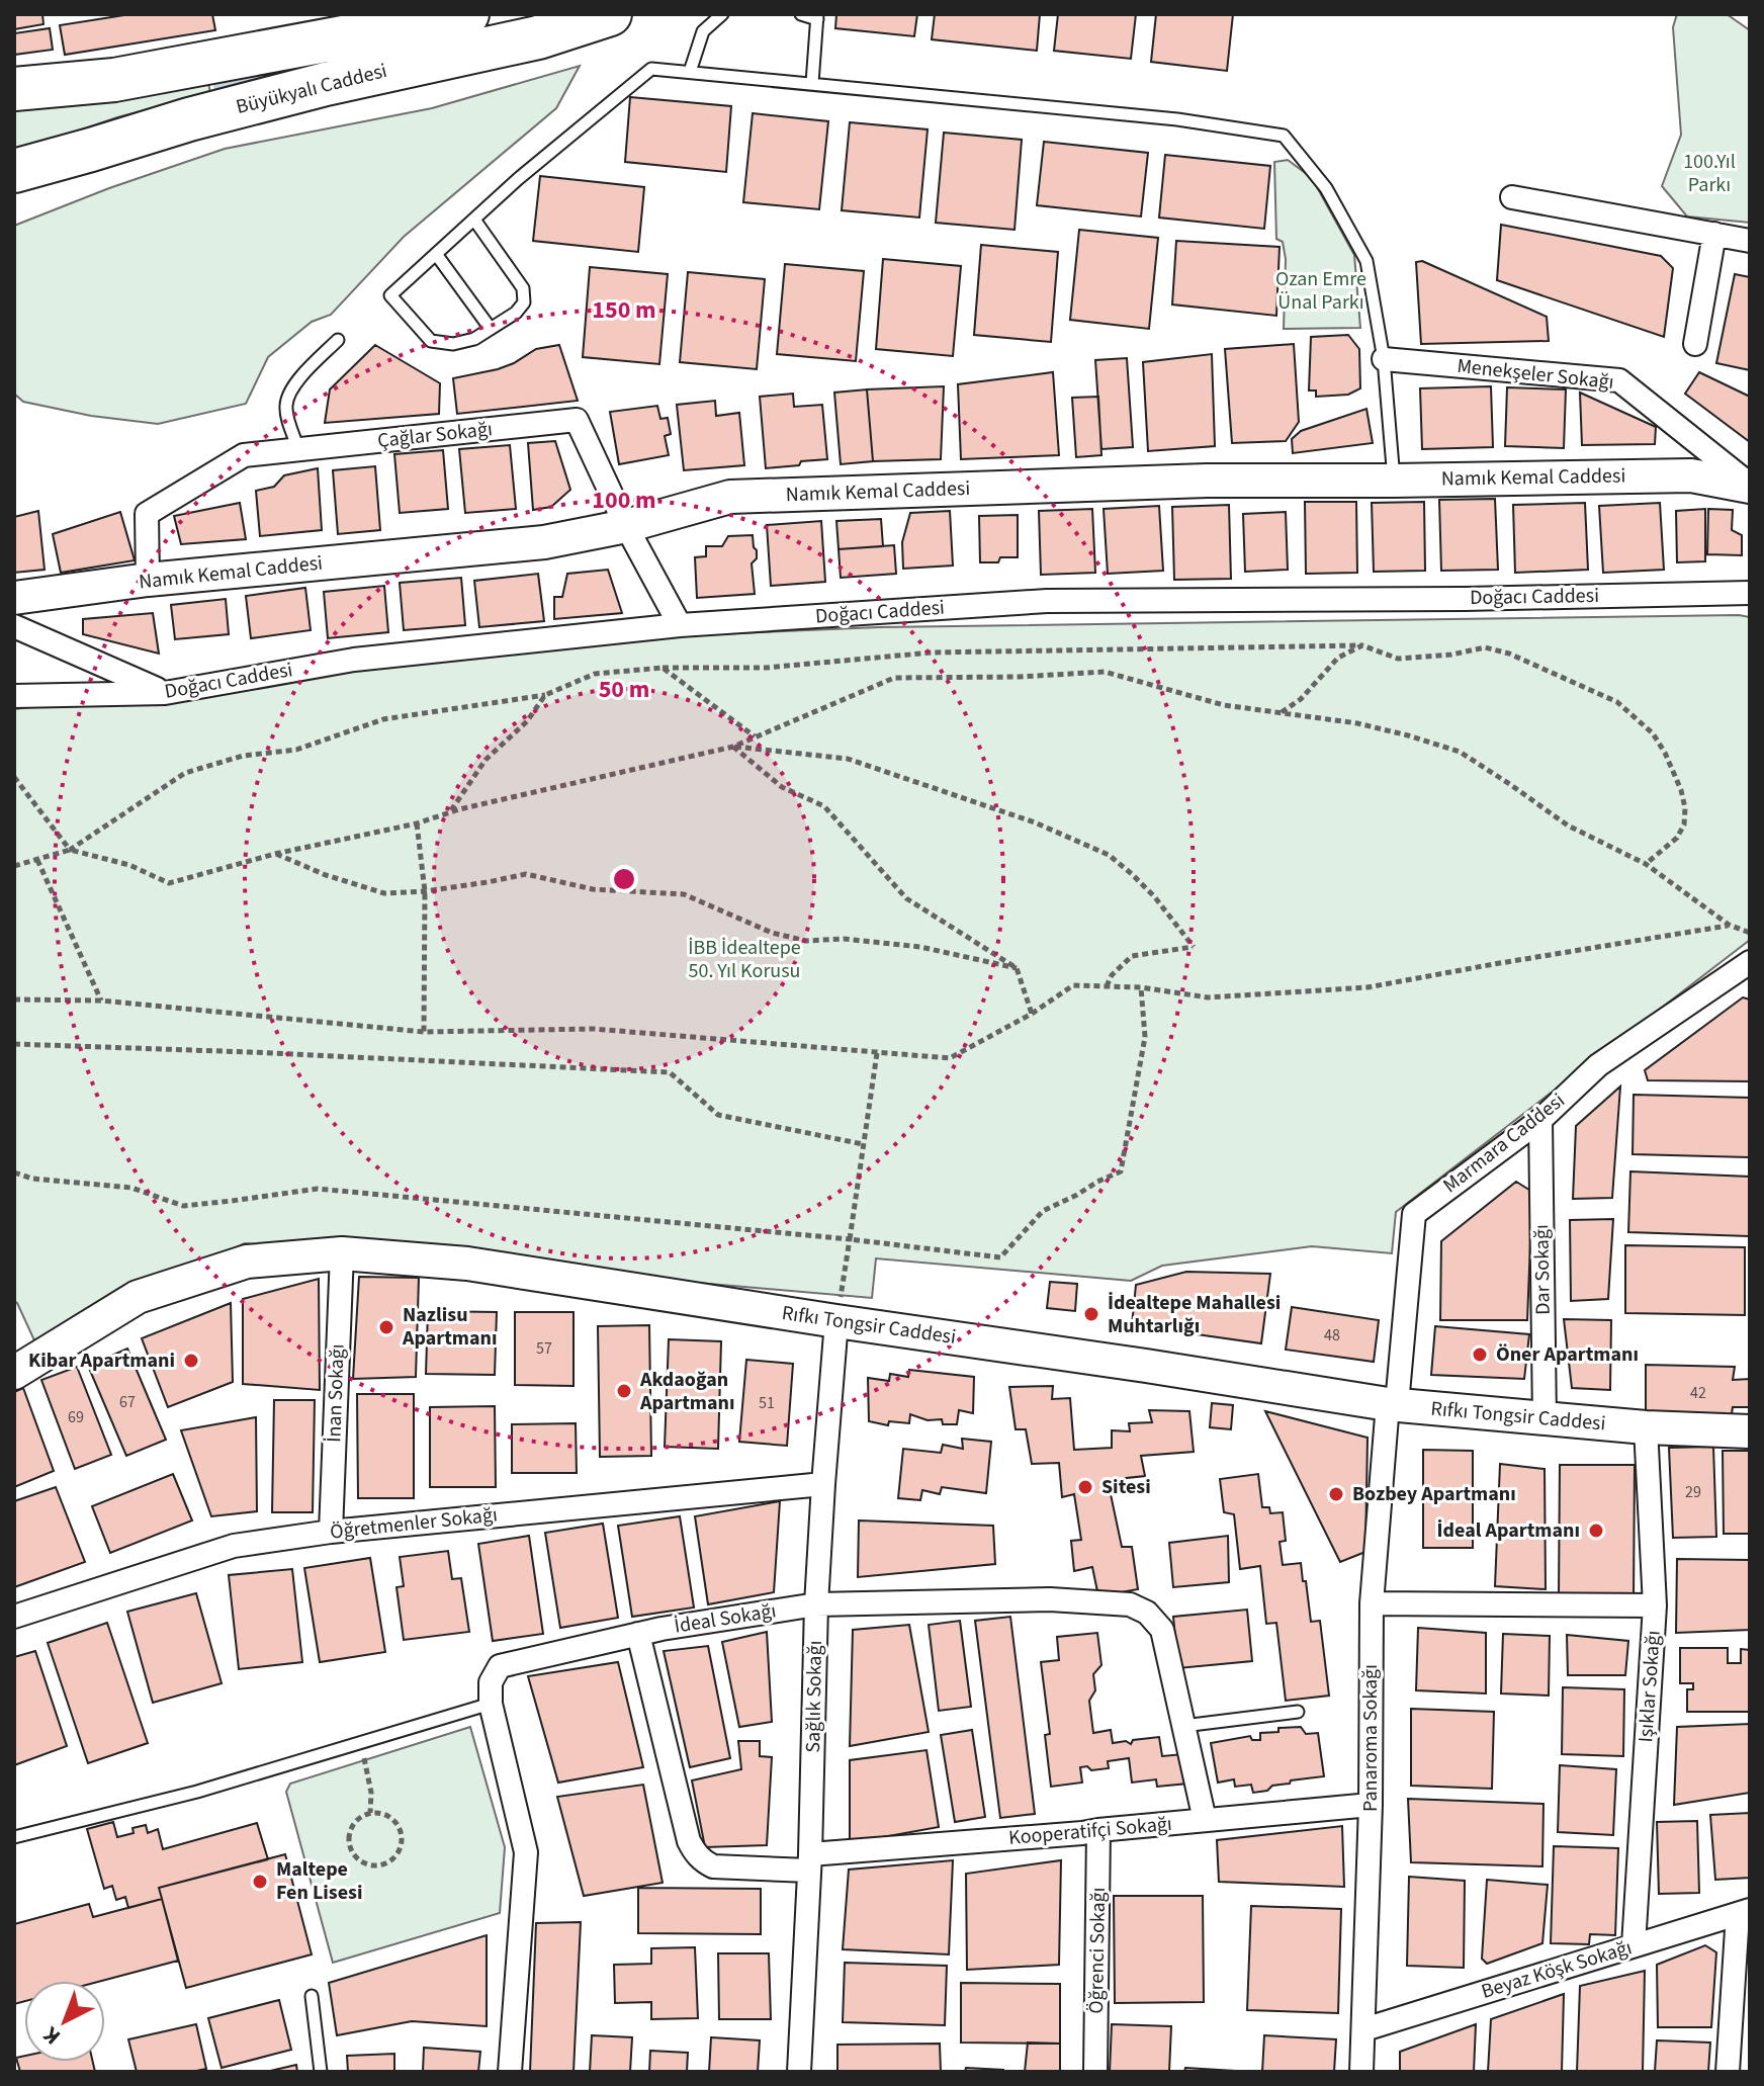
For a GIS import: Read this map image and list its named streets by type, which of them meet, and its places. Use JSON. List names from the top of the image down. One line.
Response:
{"streets":{"highway":["Büyükyalı Caddesi"],"street":["Menekşeler Sokağı","Çağlar Sokağı","Namık Kemal Caddesi","Doğacı Caddesi","Marmara Caddesi","Dar Sokağı","Rıfkı Tongsir Caddesi","İnan Sokağı","Öğretmenler Sokağı","İdeal Sokağı","Işıklar Sokağı","Sağlık Sokağı","Panaroma Sokağı","Kooperatifçi Sokağı","Öğrenci Sokağı","Beyaz Köşk Sokağı"]},"crossings":[["Menekşeler Sokağı","Namık Kemal Caddesi"],["Çağlar Sokağı","Namık Kemal Caddesi"],["Çağlar Sokağı","Doğacı Caddesi"],["Marmara Caddesi","Dar Sokağı"],["Marmara Caddesi","Rıfkı Tongsir Caddesi"],["Marmara Caddesi","Panaroma Sokağı"],["Dar Sokağı","Rıfkı Tongsir Caddesi"],["Rıfkı Tongsir Caddesi","İnan Sokağı"],["Rıfkı Tongsir Caddesi","Işıklar Sokağı"],["Rıfkı Tongsir Caddesi","Sağlık Sokağı"],["Rıfkı Tongsir Caddesi","Panaroma Sokağı"],["İnan Sokağı","Öğretmenler Sokağı"],["Öğretmenler Sokağı","Sağlık Sokağı"],["İdeal Sokağı","Sağlık Sokağı"],["İdeal Sokağı","Kooperatifçi Sokağı"],["Işıklar Sokağı","Beyaz Köşk Sokağı"],["Sağlık Sokağı","Kooperatifçi Sokağı"],["Panaroma Sokağı","Kooperatifçi Sokağı"],["Panaroma Sokağı","Beyaz Köşk Sokağı"],["Kooperatifçi Sokağı","Öğrenci Sokağı"]],"parks":["100.Yıl Parkı","Ozan Emre Ünal Parkı","İBB İdealtepe 50. Yıl Korusu"],"places":["İdealtepe Mahallesi Muhtarlığı","Nazlisu Apartmanı","Öner Apartmanı","Kibar Apartmani","Akdaoğan Apartmanı","Sitesi","Bozbey Apartmanı","İdeal Apartmanı","Maltepe Fen Lisesi"],"house_numbers":["48","57","42","67","51","69","29"],"north":"bottom left","rings":["150 m","100 m","50 m"]}
